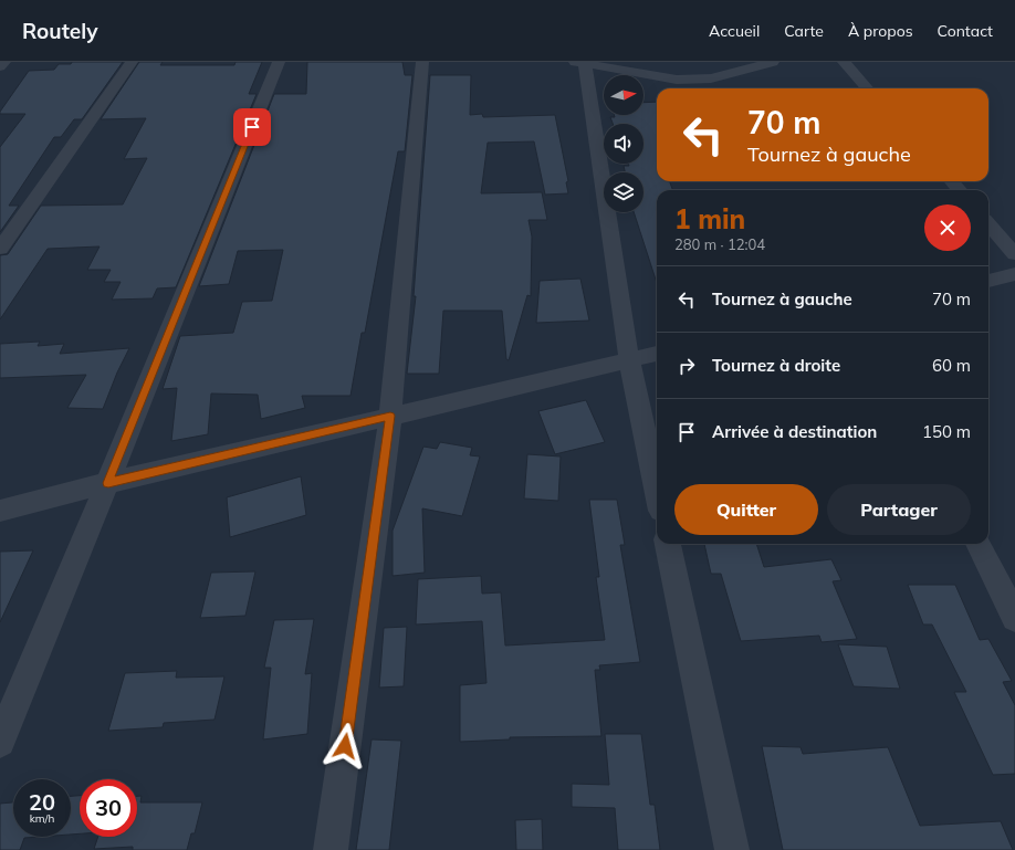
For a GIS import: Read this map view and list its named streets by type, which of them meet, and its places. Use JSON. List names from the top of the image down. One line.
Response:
{"north":"right","page":{"header":"Routely","nav":["Accueil","Carte","À propos","Contact"],"turn":["70 m","Tournez à gauche"],"heading":["1 min","280 m · 12:04"],"list":[{"name":"Tournez à gauche","value":"70 m"},{"name":"Tournez à droite","value":"60 m"},{"name":"Arrivée à destination","value":"150 m"}],"buttons":["Quitter","Partager"],"speed":"20 km/h","limit":"30"}}
